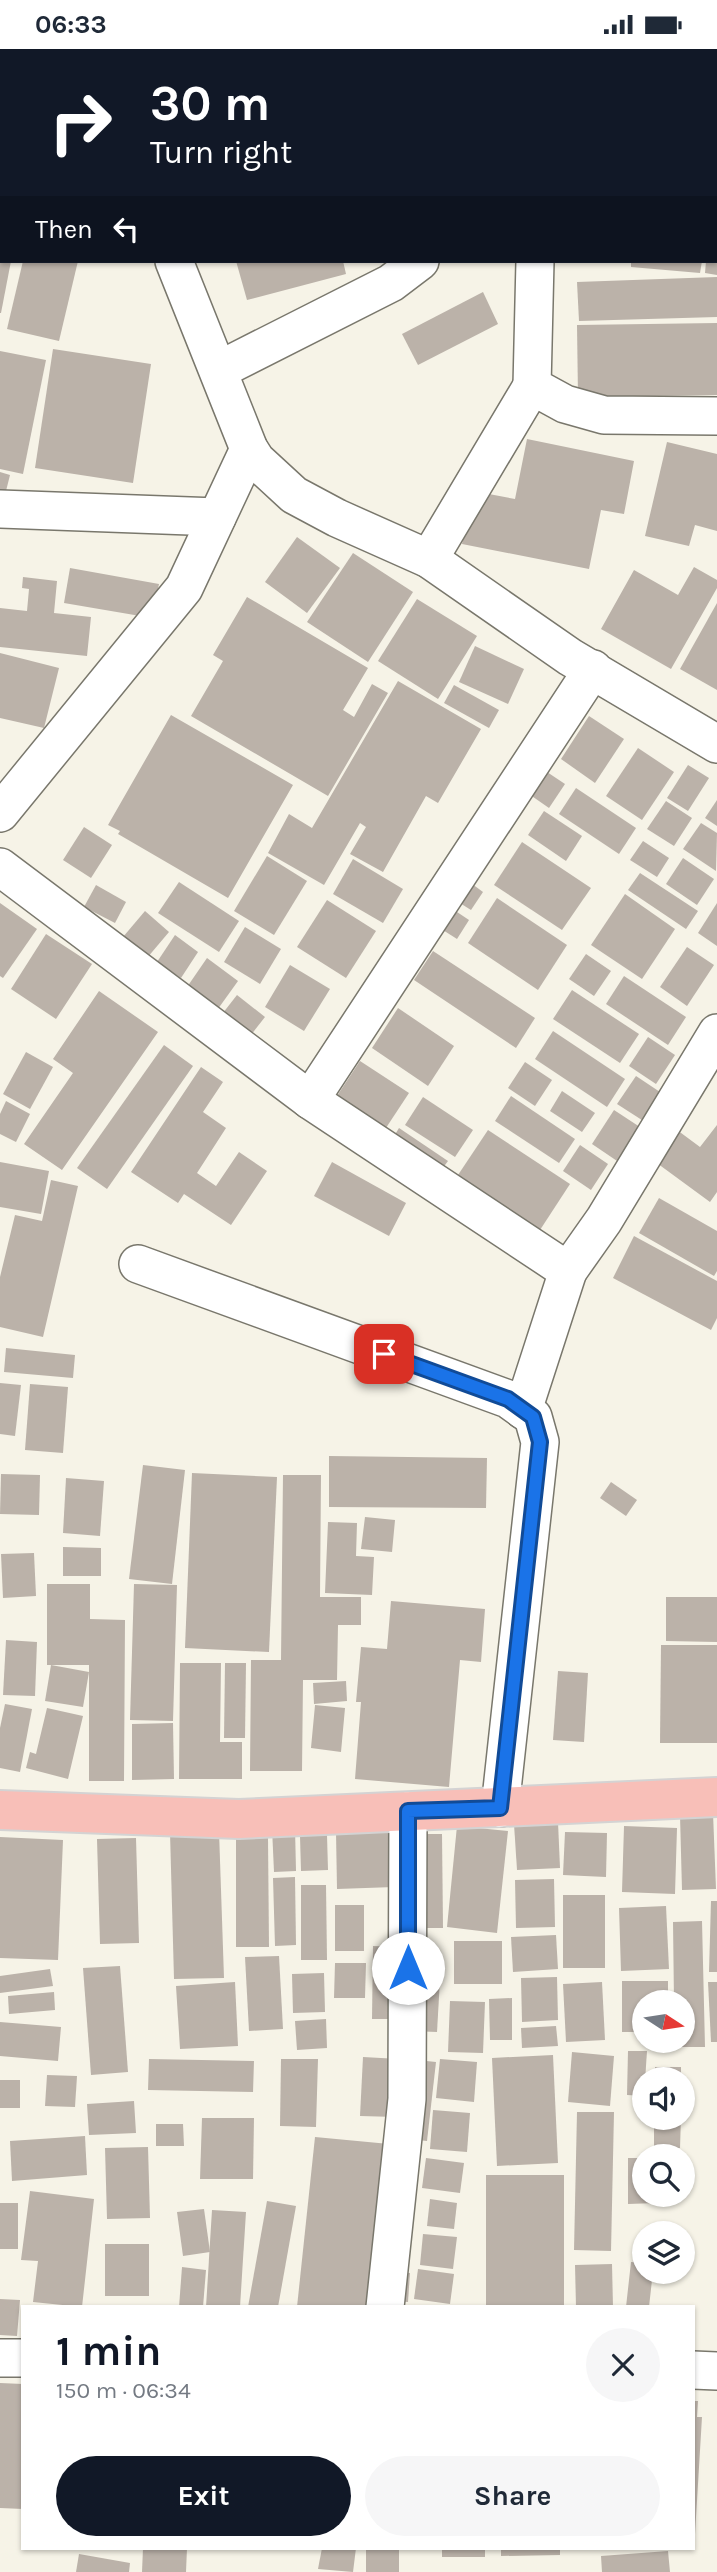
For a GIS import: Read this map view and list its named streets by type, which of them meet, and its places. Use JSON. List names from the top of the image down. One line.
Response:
{"north":"right","page":{"status":"06:33","turn":["30 m","Turn right"],"then":"Then","heading":["1 min","150 m · 06:34"],"buttons":["Exit","Share"]}}
